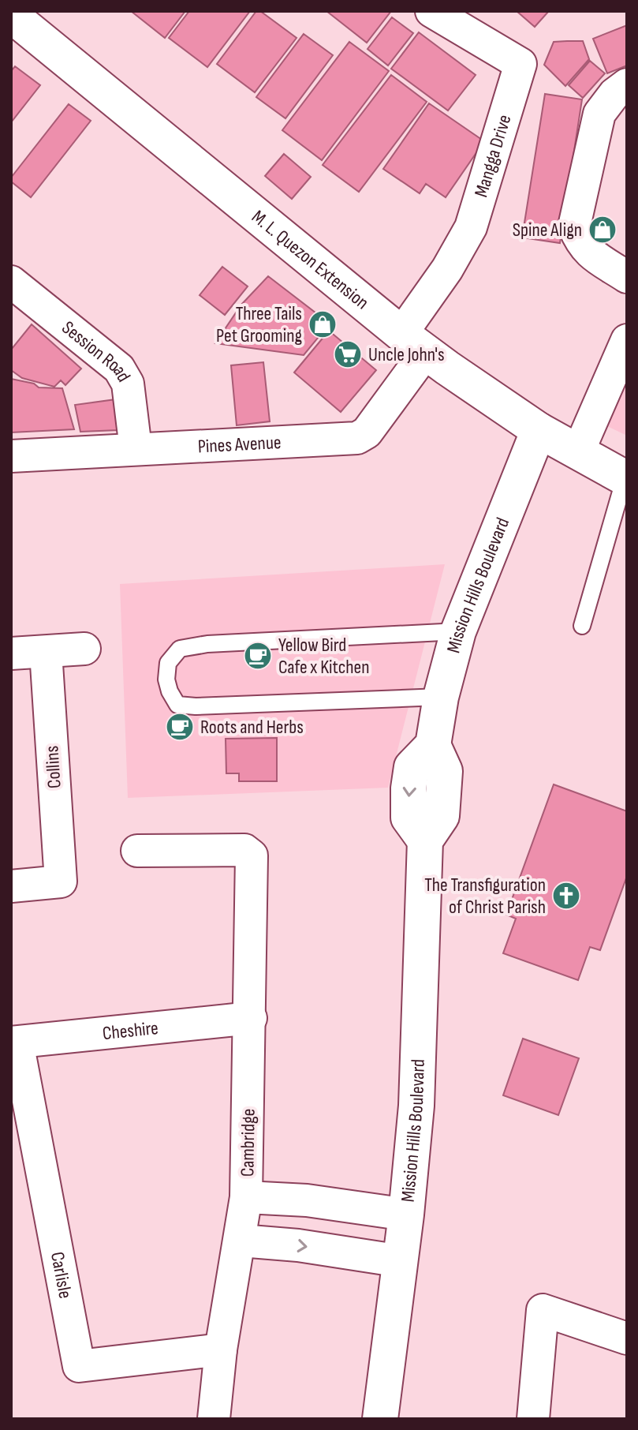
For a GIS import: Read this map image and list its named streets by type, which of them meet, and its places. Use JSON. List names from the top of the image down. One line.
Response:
{"streets":{"street":["Mangga Drive","M. L. Quezon Extension","Session Road","Pines Avenue","Mission Hills Boulevard","Collins","Cheshire","Cambridge","Carlisle"]},"crossings":[["Mangga Drive","M. L. Quezon Extension"],["Mangga Drive","Pines Avenue"],["M. L. Quezon Extension","Pines Avenue"],["M. L. Quezon Extension","Mission Hills Boulevard"],["Session Road","Pines Avenue"],["Cheshire","Cambridge"],["Cheshire","Carlisle"],["Cambridge","Carlisle"]],"places":{"shop":["Spine Align","Three Tails Pet Grooming"],"supermarket":["Uncle John's"],"cafe":["Yellow Bird Cafe x Kitchen","Roots and Herbs"],"church":["The Transfiguration of Christ Parish"]}}
